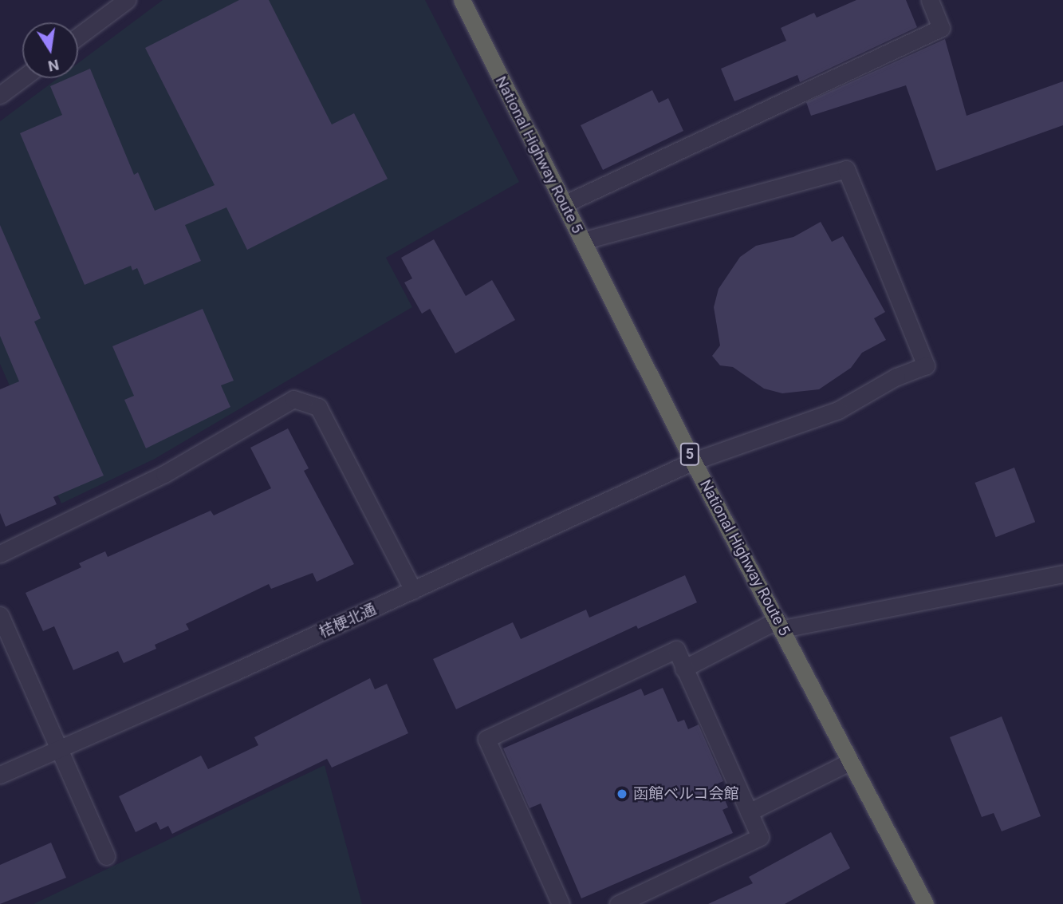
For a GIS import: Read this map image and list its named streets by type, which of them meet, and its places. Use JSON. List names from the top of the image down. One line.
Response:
{"streets":{"highway":["National Highway Route 5","5"],"street":["桔梗北通"]},"crossings":[["National Highway Route 5","桔梗北通"]],"places":["函館ベルコ会館"],"north":"bottom"}
